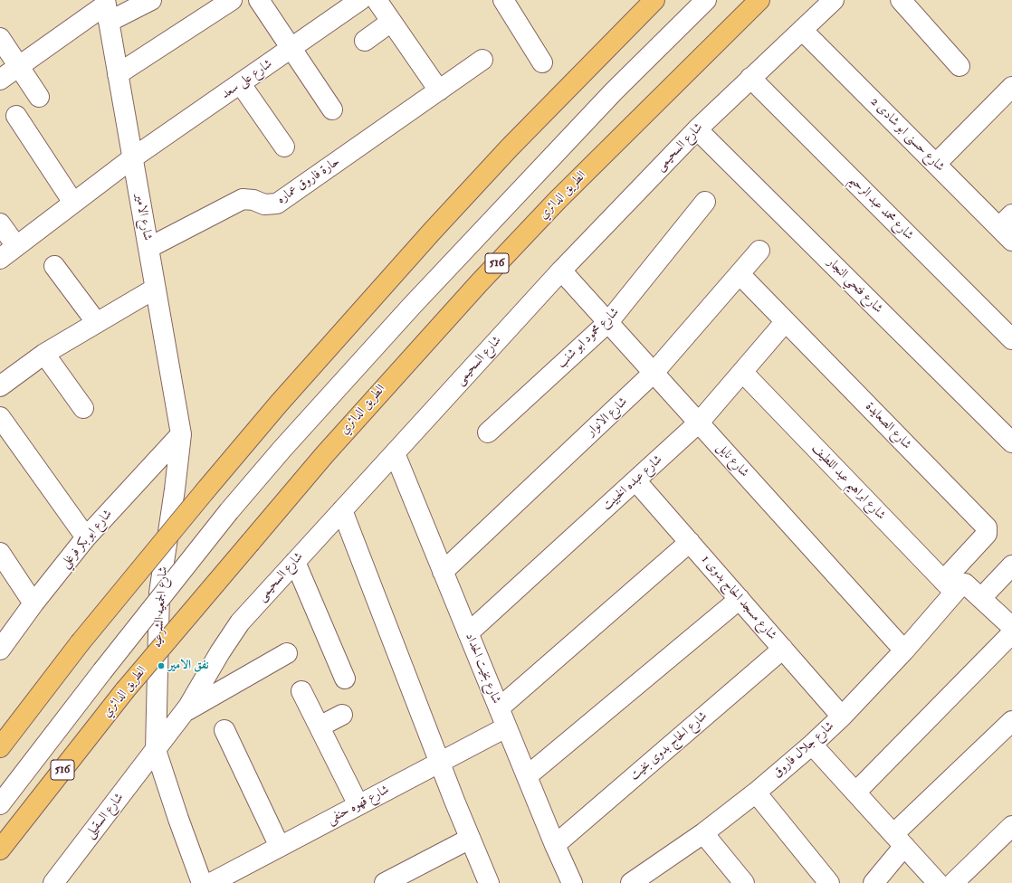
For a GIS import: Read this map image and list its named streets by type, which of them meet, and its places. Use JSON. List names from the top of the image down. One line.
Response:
{"streets":{"highway":["الطريق الدائري","516"],"street":["شارع على سعد","شارع حسنى ابو شادى 2","شارع السحيمى","حارة فاروق عماره","شارع محمد عبد الرحيم","شارع الامير","شارع فتحي النجار","شارع محمود ابو شنب","شارع الانوار","شارع الصعايدة","شارع نايل","شارع ابراهيم عبد اللطيف","شارع عبده الخبيت","شارع ابو بكر فرغلي","شارع مسجد الحاج بدوى 1","شارع الجمعيه الشرعيه","شارع بخيت الحداد","شارع الحاج بدوى بخيت","شارع جلال فاروق","شارع قهوه حنفى","شارع السقيلى"]},"crossings":[["شارع على سعد","شارع الامير"],["شارع حسنى ابو شادى 2","شارع السحيمى"],["شارع السحيمى","شارع محمد عبد الرحيم"],["شارع السحيمى","شارع فتحي النجار"],["شارع السحيمى","شارع نايل"],["شارع السحيمى","شارع الجمعيه الشرعيه"],["شارع السحيمى","شارع بخيت الحداد"],["شارع السحيمى","شارع السقيلى"],["حارة فاروق عماره","شارع الامير"],["شارع الامير","شارع ابو بكر فرغلي"],["شارع الامير","شارع الجمعيه الشرعيه"],["شارع محمود ابو شنب","شارع نايل"],["شارع الانوار","شارع الصعايدة"],["شارع الانوار","شارع نايل"],["شارع الانوار","شارع بخيت الحداد"],["شارع الصعايدة","شارع ابراهيم عبد اللطيف"],["شارع الصعايدة","شارع عبده الخبيت"],["شارع الصعايدة","شارع جلال فاروق"],["شارع نايل","شارع عبده الخبيت"],["شارع نايل","شارع جلال فاروق"],["شارع ابراهيم عبد اللطيف","شارع عبده الخبيت"],["شارع ابراهيم عبد اللطيف","شارع جلال فاروق"],["شارع عبده الخبيت","شارع مسجد الحاج بدوى 1"],["شارع عبده الخبيت","شارع بخيت الحداد"],["شارع ابو بكر فرغلي","شارع الجمعيه الشرعيه"],["شارع مسجد الحاج بدوى 1","شارع الحاج بدوى بخيت"],["شارع مسجد الحاج بدوى 1","شارع جلال فاروق"],["شارع الجمعيه الشرعيه","شارع السقيلى"],["شارع بخيت الحداد","شارع الحاج بدوى بخيت"],["شارع بخيت الحداد","شارع قهوه حنفى"]],"places":["نفق الامير"]}
